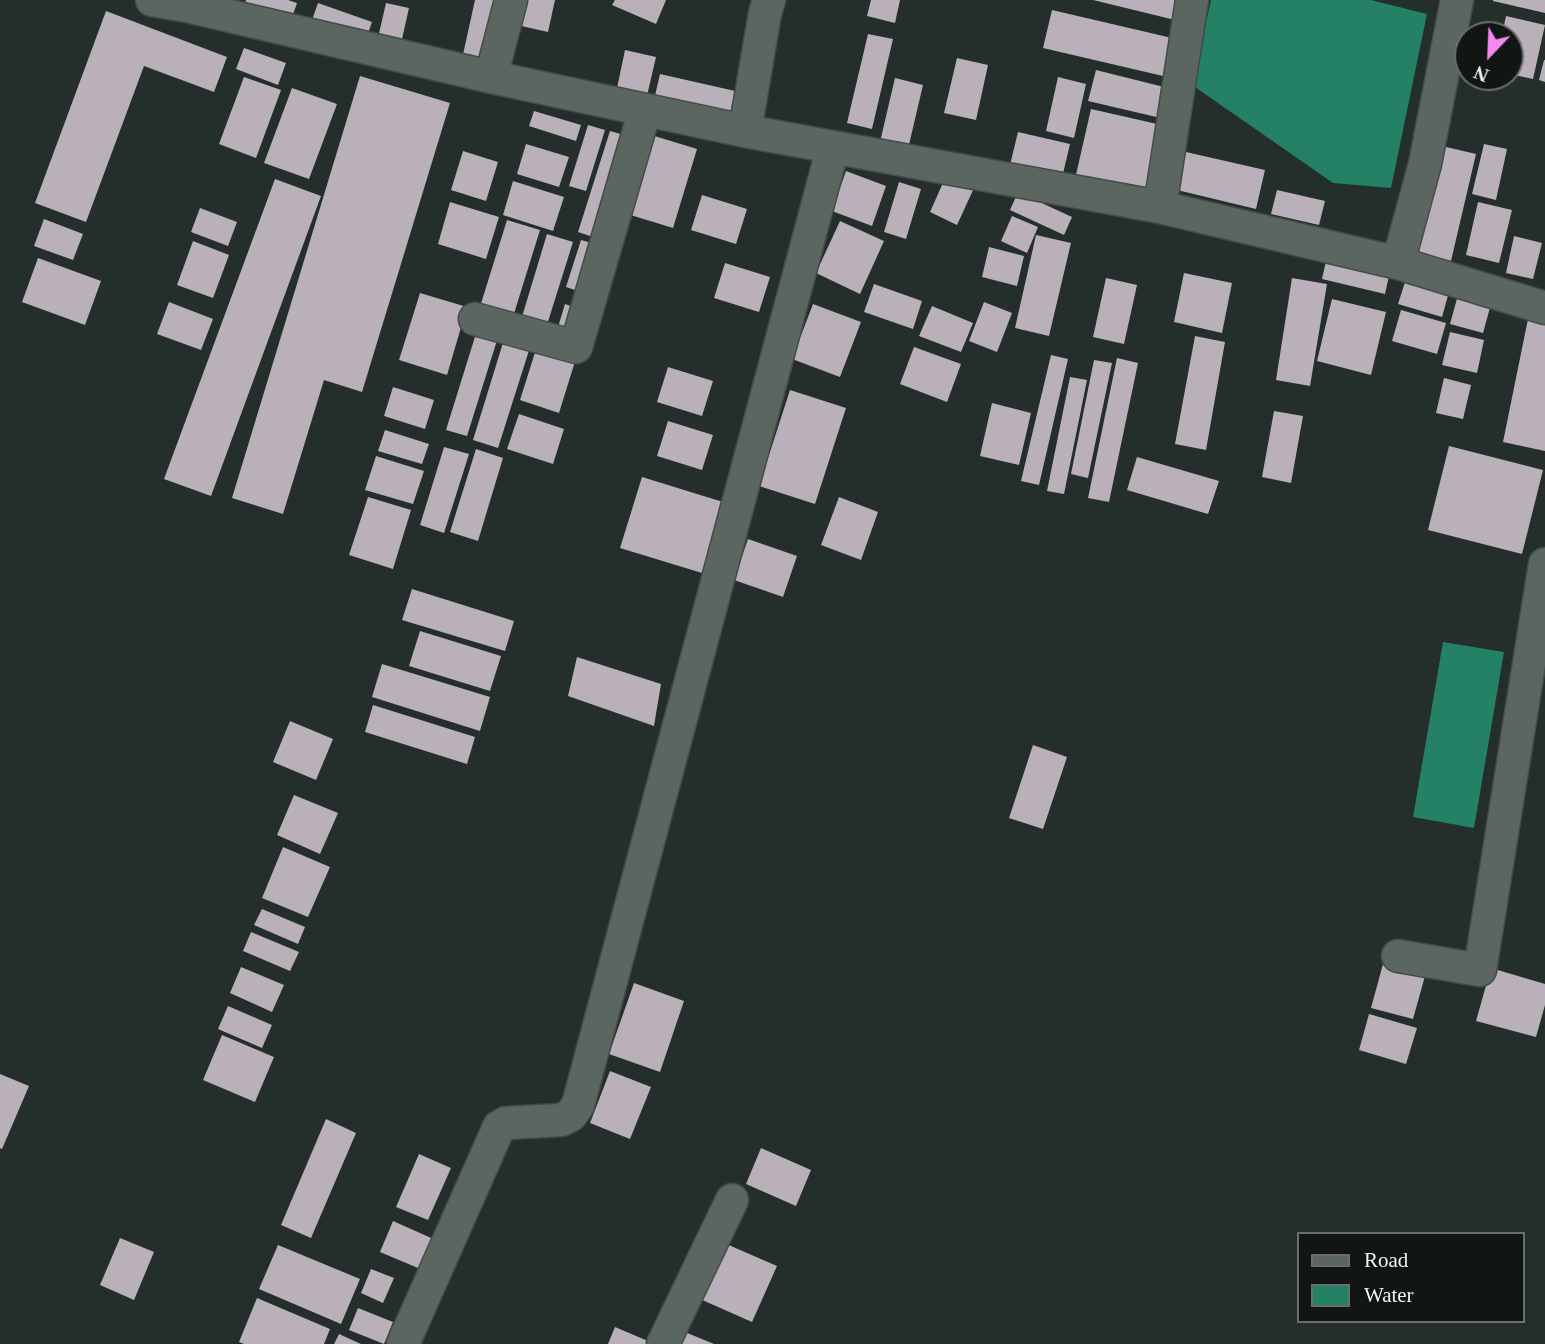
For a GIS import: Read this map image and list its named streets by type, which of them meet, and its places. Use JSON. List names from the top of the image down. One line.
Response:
{"legend":["Road","Water"],"north":"bottom left"}
